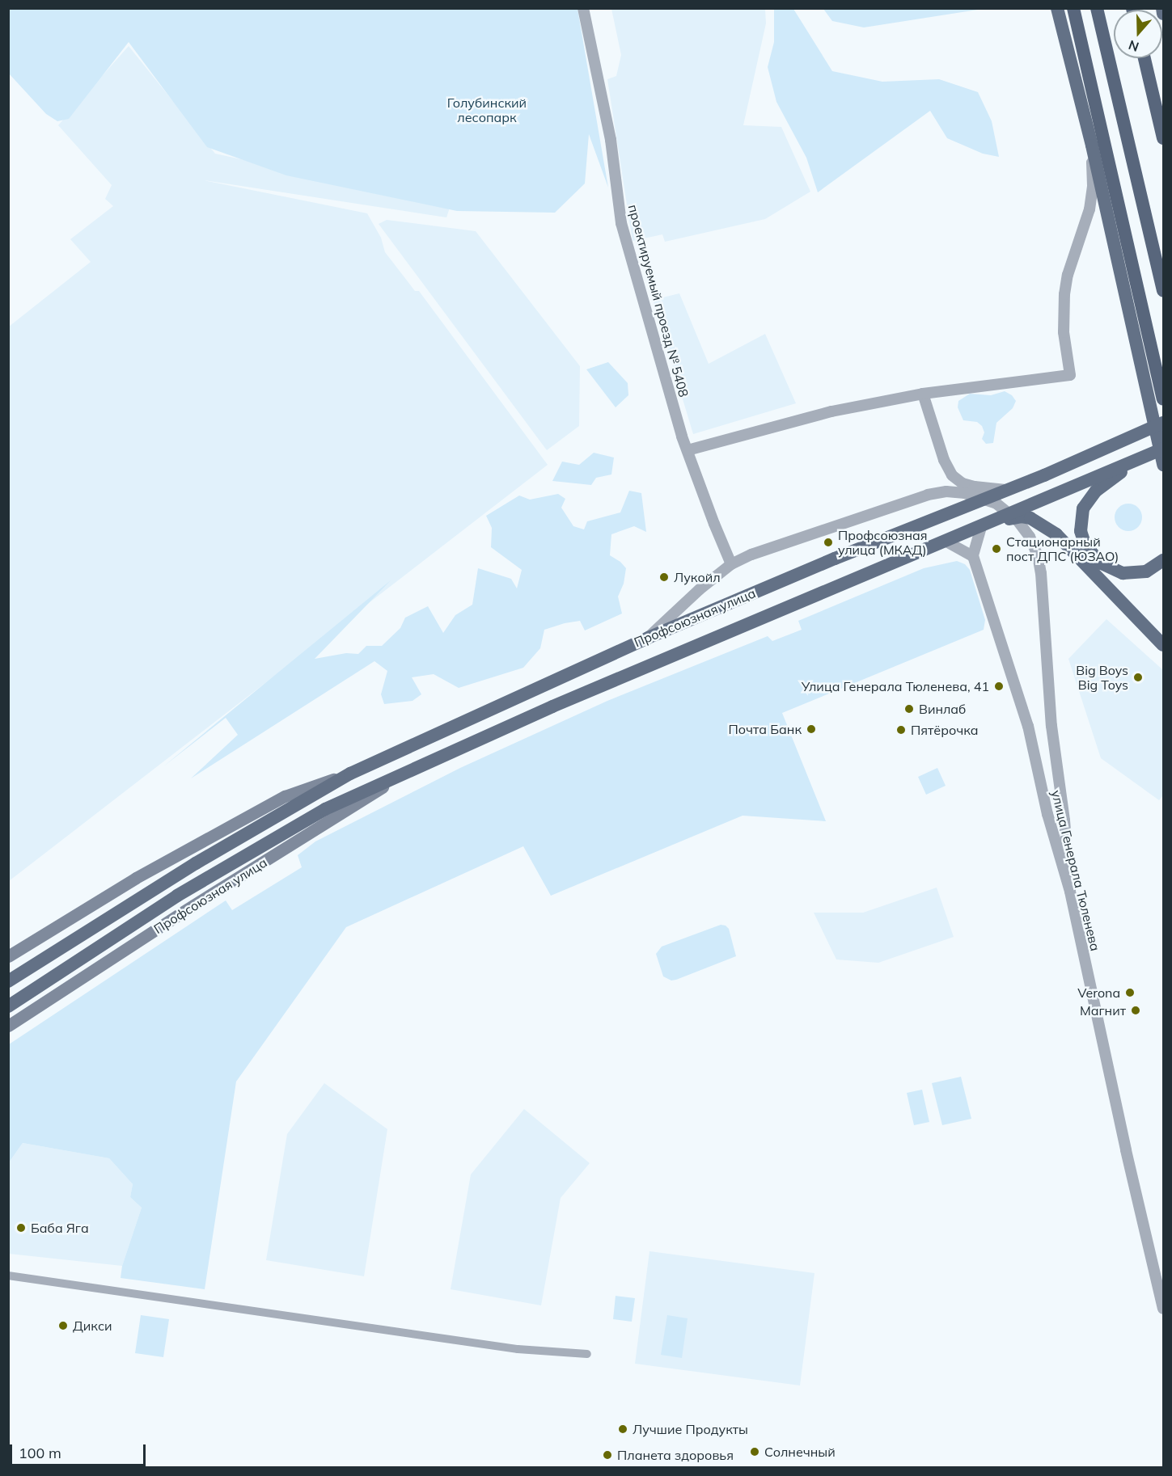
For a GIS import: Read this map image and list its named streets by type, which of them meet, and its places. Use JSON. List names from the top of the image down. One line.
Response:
{"streets":{"main road":["Профсоюзная улица"],"street":["проектируемый проезд № 5408","улица Генерала Тюленева"]},"parks":["Голубинский лесопарк"],"places":["Профсоюзная улица (МКАД)","Стационарный пост ДПС (ЮЗАО)","Лукойл","Big Boys Big Toys","Улица Генерала Тюленева, 41","Винлаб","Почта Банк","Пятёрочка","Verona","Магнит","Баба Яга","Дикси","Лучшие Продукты","Солнечный","Планета здоровья"],"scale_bar":"100 m","north":"bottom"}
